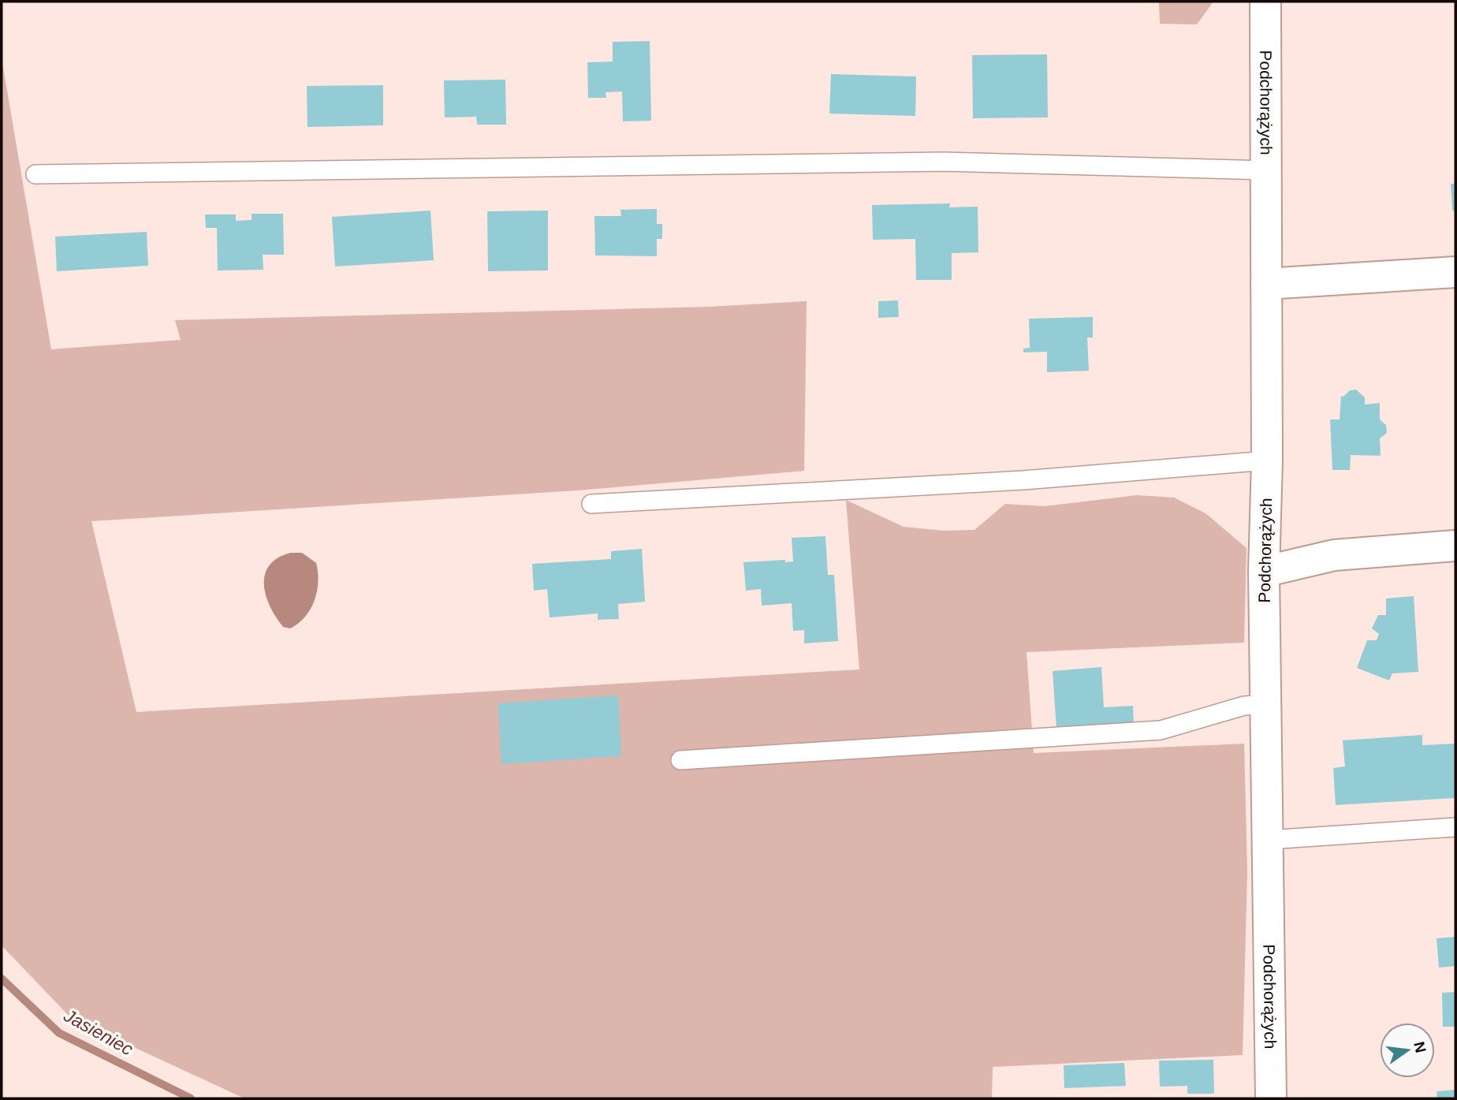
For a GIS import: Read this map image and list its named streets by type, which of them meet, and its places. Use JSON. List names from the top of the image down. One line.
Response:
{"streets":{"street":["Podchorążych"]},"water":["Jasieniec"],"north":"right"}
